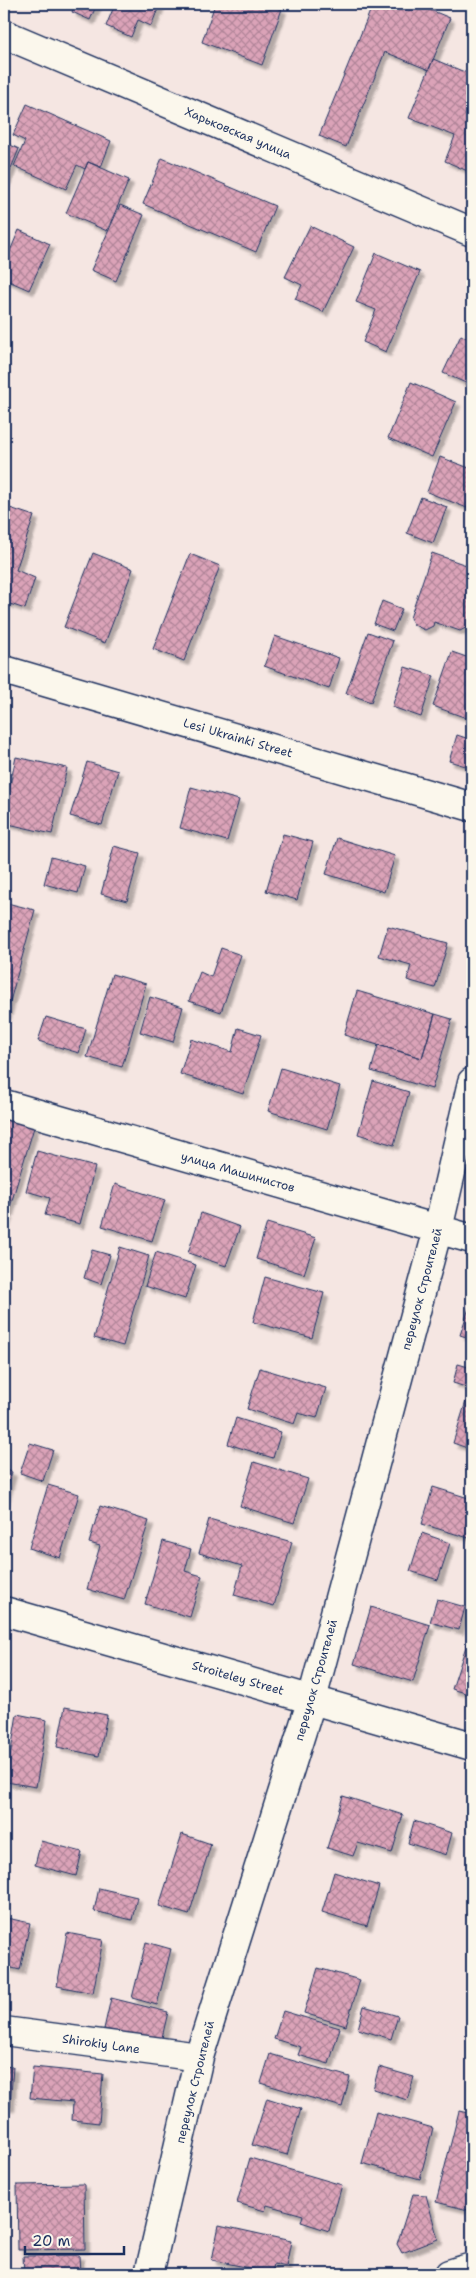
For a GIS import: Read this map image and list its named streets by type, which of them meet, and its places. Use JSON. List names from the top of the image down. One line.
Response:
{"streets":{"street":["Харьковская улица","Lesi Ukrainki Street","улица Машинистов","переулок Строителей","Stroiteley Street","Shirokiy Lane"]},"crossings":[["улица Машинистов","переулок Строителей"],["переулок Строителей","Stroiteley Street"],["переулок Строителей","Shirokiy Lane"]],"scale_bar":"20 m"}
